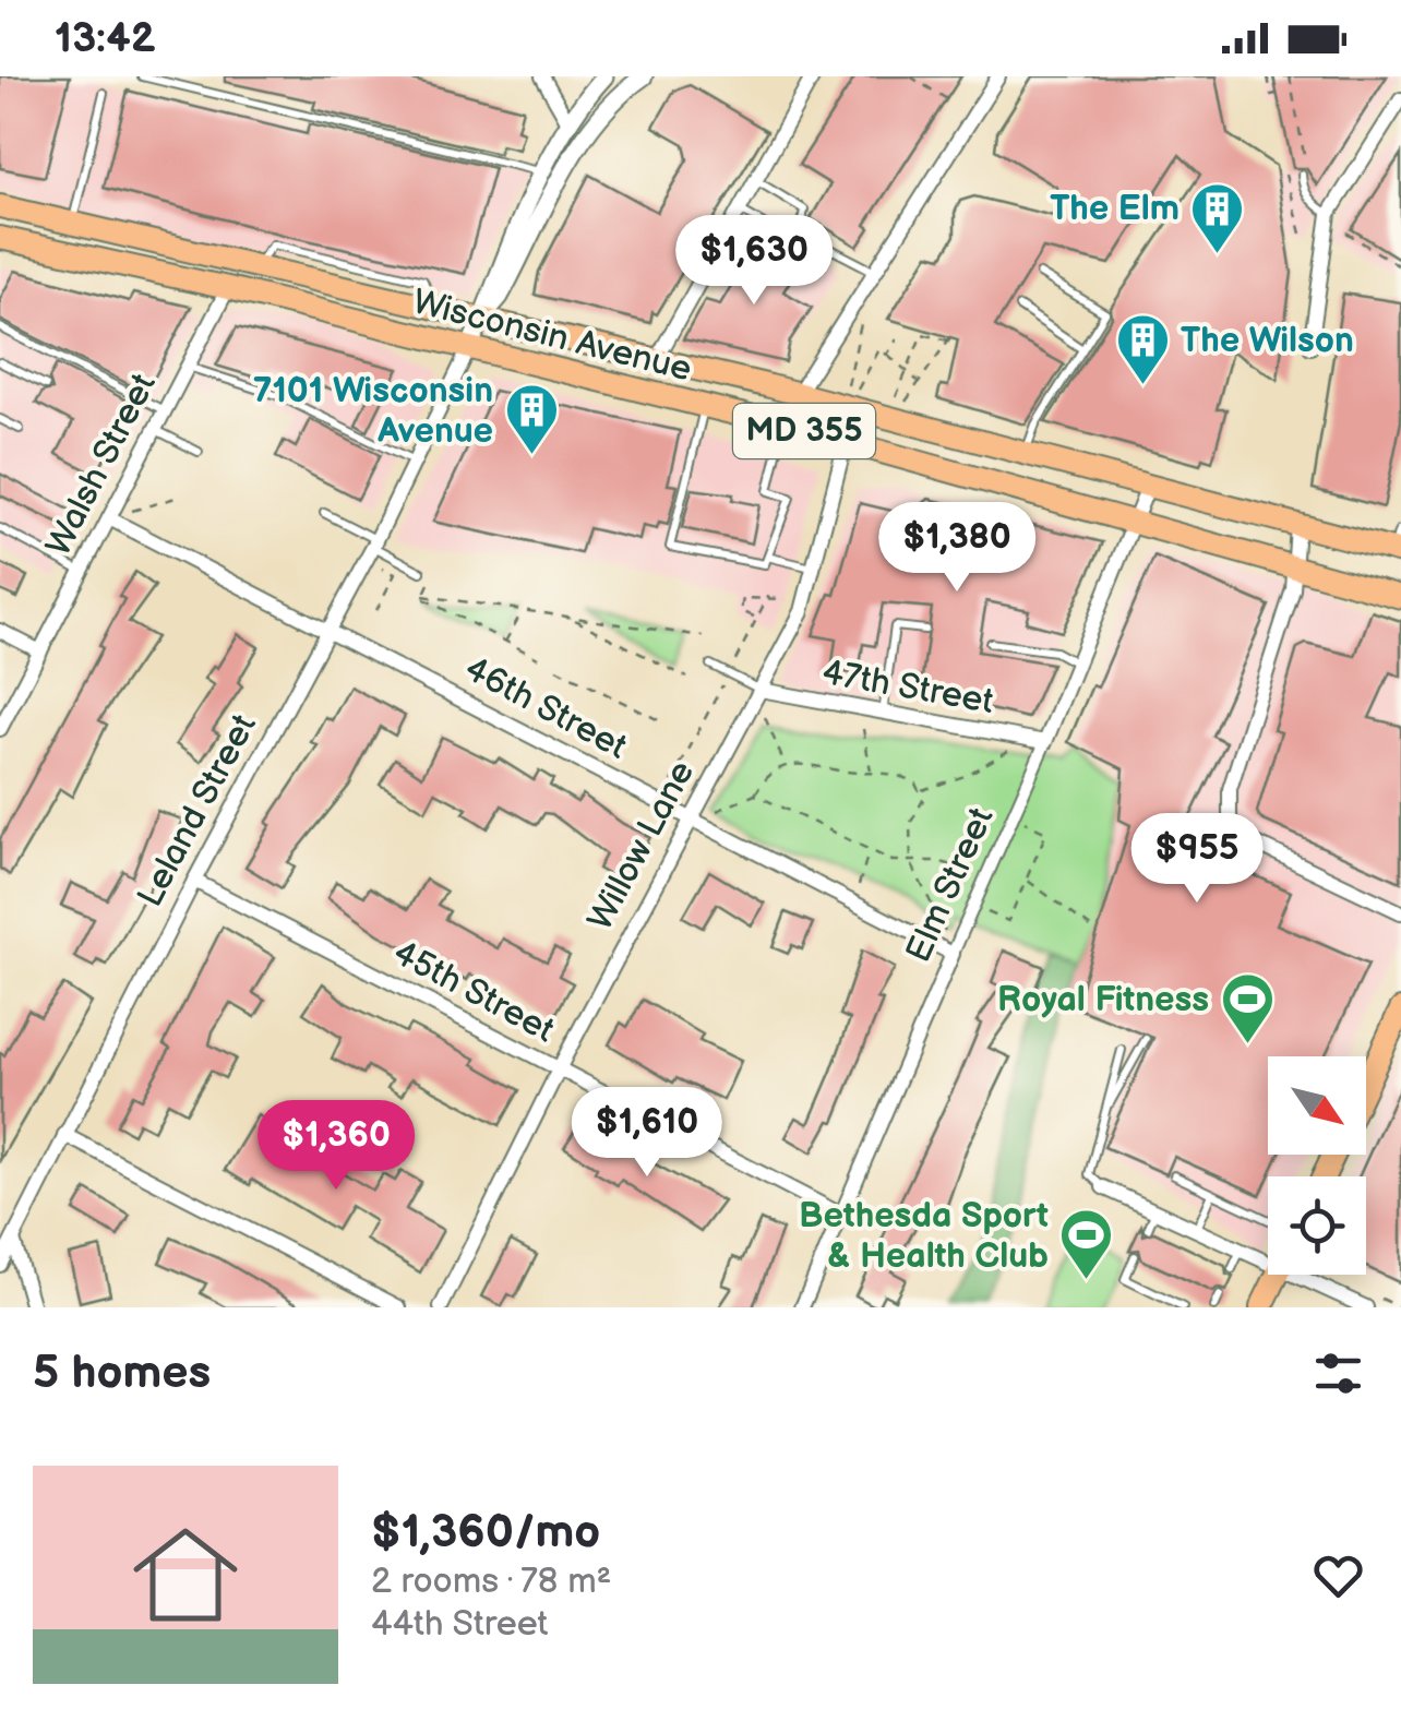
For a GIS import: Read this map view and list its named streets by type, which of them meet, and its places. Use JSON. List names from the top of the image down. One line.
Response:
{"streets":{"main road":["Wisconsin Avenue","MD 355"],"street":["Walsh Street","47th Street","46th Street","Leland Street","Willow Lane","Elm Street","45th Street"]},"crossings":[["Wisconsin Avenue","Walsh Street"],["Wisconsin Avenue","Leland Street"],["Wisconsin Avenue","Willow Lane"],["Wisconsin Avenue","Elm Street"],["Walsh Street","46th Street"],["47th Street","Willow Lane"],["47th Street","Elm Street"],["46th Street","Leland Street"],["46th Street","Willow Lane"],["46th Street","Elm Street"],["Leland Street","45th Street"],["Willow Lane","45th Street"],["Elm Street","45th Street"]],"places":{"building":["The Elm","The Wilson","7101 Wisconsin Avenue"],"sports":["Royal Fitness","Bethesda Sport & Health Club"]},"north":"bottom right","page":{"status":"13:42","price":["$1,630","$1,380","$955","$1,610","$1,360"],"heading":"5 homes","list":[{"name":"$1,360/mo","note":"2 rooms · 78 m² · 44th Street"}]}}
